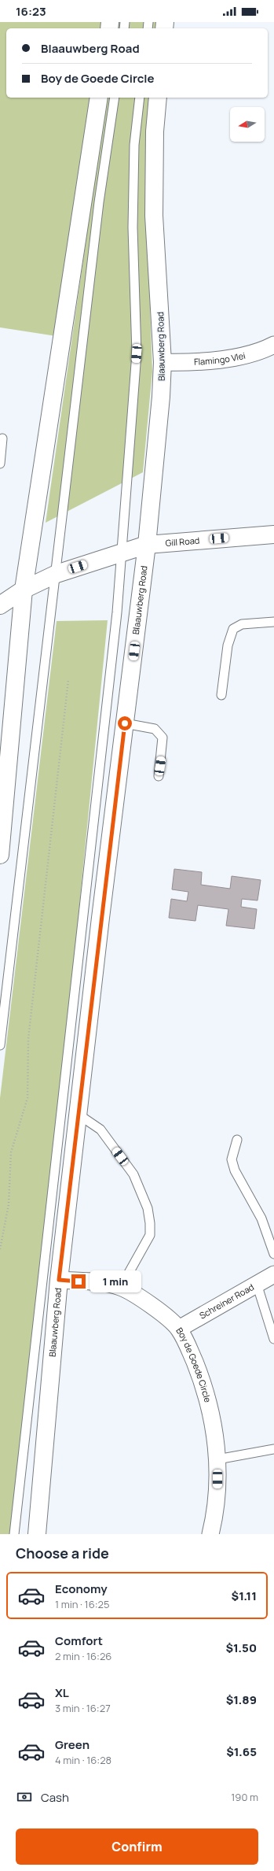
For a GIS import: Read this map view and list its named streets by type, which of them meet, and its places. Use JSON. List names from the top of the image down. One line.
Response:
{"streets":{"main road":["Blaauwberg Road","Gill Road"],"street":["Flamingo Vlei","Schreiner Road","Boy de Goede Circle"]},"crossings":[["Blaauwberg Road","Flamingo Vlei"],["Blaauwberg Road","Gill Road"],["Blaauwberg Road","Boy de Goede Circle"],["Schreiner Road","Boy de Goede Circle"]],"north":"left","page":{"status":"16:23","banner":["Blaauwberg Road","Boy de Goede Circle"],"bubble":"1 min","heading":"Choose a ride","list":[{"name":"Economy","note":"1 min · 16:25","value":"$1.11"},{"name":"Comfort","note":"2 min · 16:26","value":"$1.50"},{"name":"XL","note":"3 min · 16:27","value":"$1.89"},{"name":"Green","note":"4 min · 16:28","value":"$1.65"}],"pay":["Cash","190 m"],"buttons":"Confirm"}}
